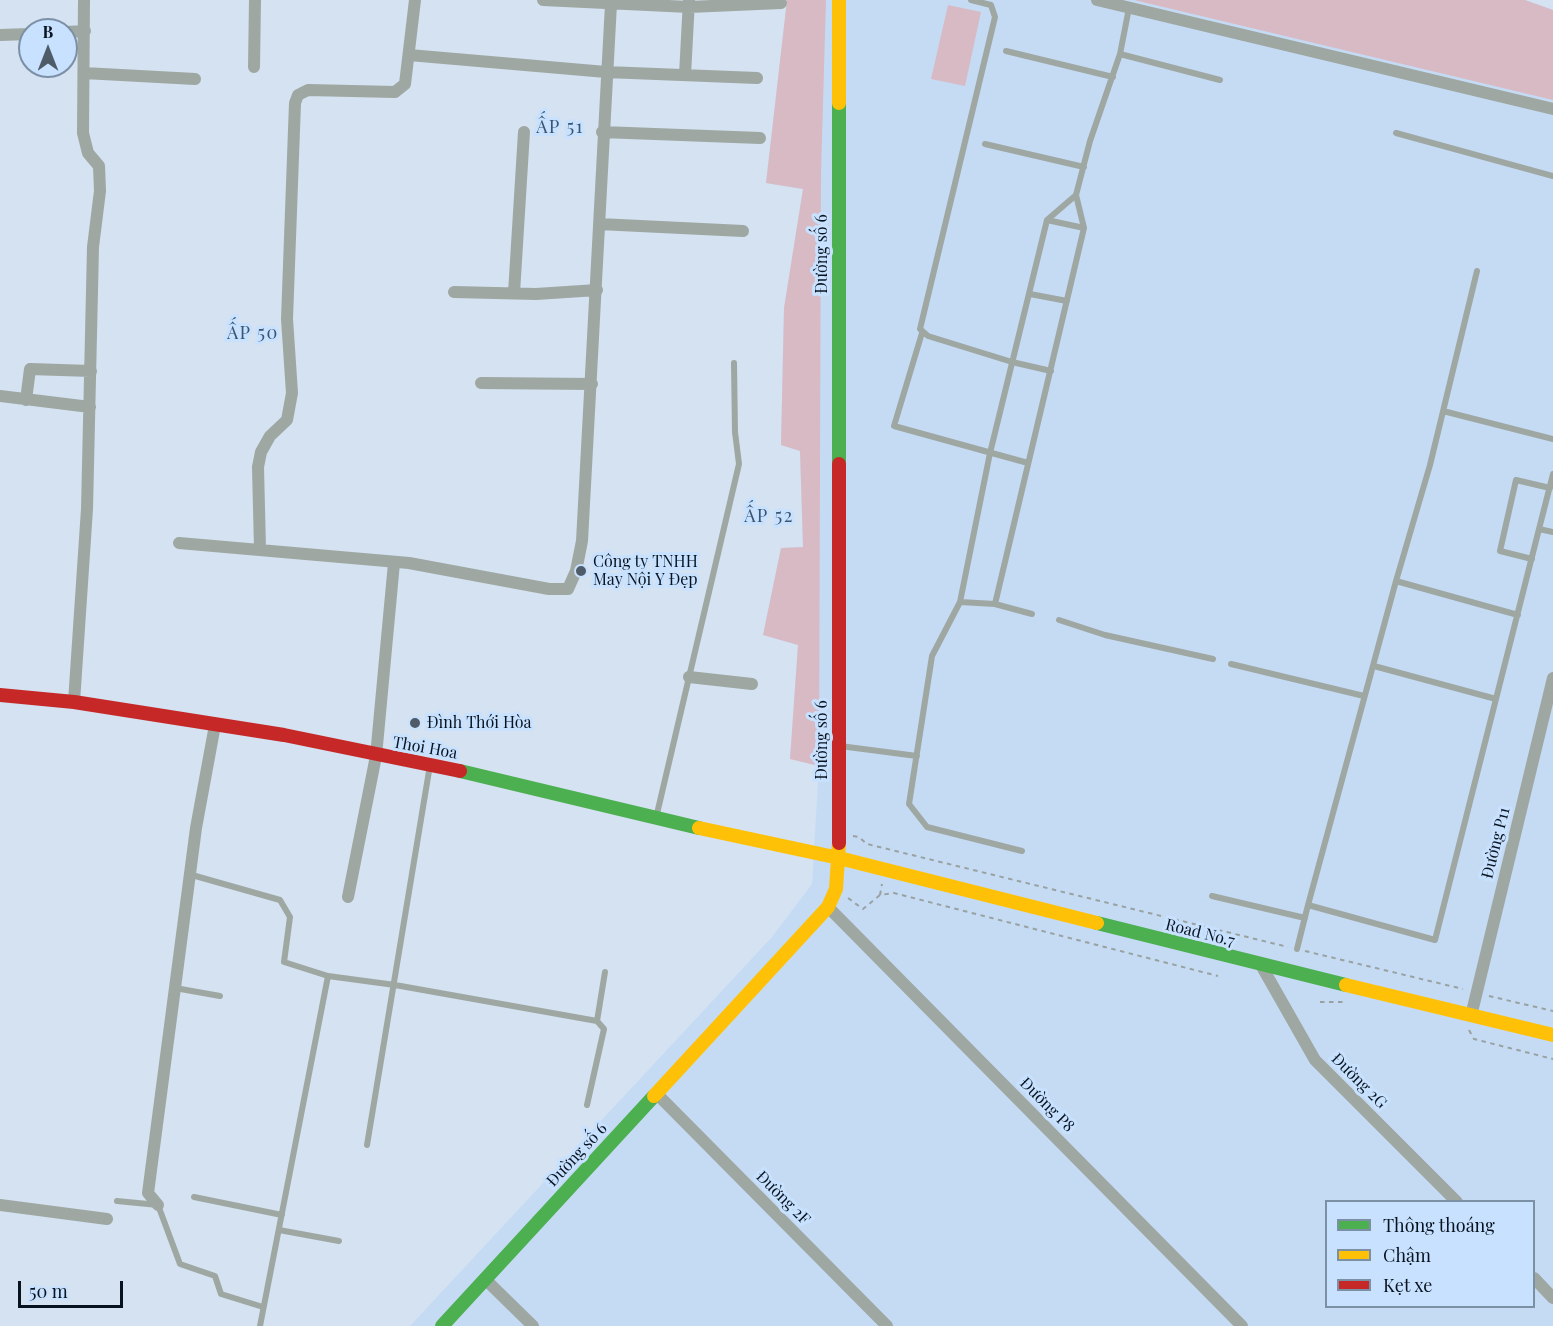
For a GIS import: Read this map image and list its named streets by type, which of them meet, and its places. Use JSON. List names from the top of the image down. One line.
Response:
{"streets":{"street":["Đường số 6","Thoi Hoa","Đường P11","Road No.7","Đường 2G","Đường P8","Đường 2F"]},"crossings":[["Đường số 6","Thoi Hoa"],["Đường số 6","Road No.7"],["Đường số 6","Đường P8"],["Đường số 6","Đường 2F"],["Thoi Hoa","Road No.7"],["Đường P11","Road No.7"],["Road No.7","Đường 2G"]],"districts":["ẤP 51","ẤP 50","ẤP 52"],"places":["Công ty TNHH May Nội Y Đẹp","Đình Thới Hòa"],"legend":["Thông thoáng","Chậm","Kẹt xe"],"scale_bar":"50 m","north":"top"}
